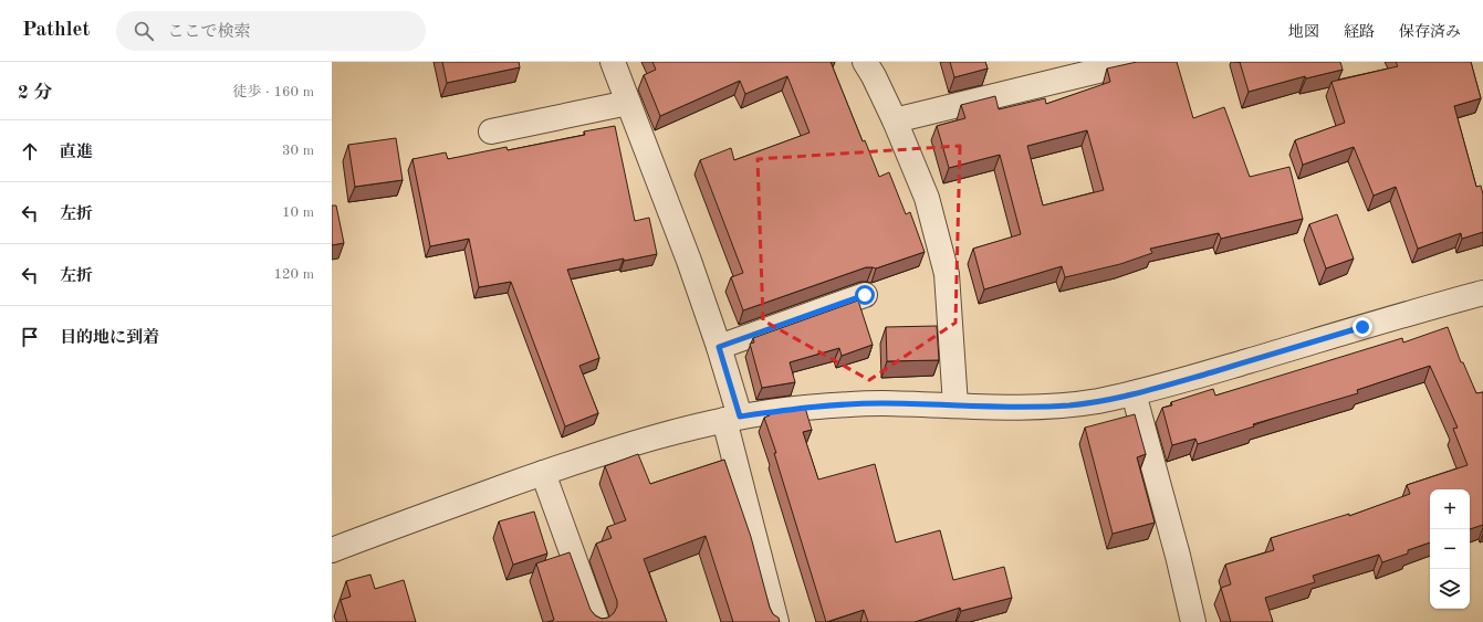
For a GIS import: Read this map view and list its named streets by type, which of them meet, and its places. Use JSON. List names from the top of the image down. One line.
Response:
{"page":{"header":"Pathlet","search":"ここで検索","nav":["地図","経路","保存済み"],"heading":["2 分","徒歩 · 160 m"],"list":[["直進","30 m"],["左折","10 m"],["左折","120 m"],"目的地に到着"],"map_buttons":["+","−"]}}
